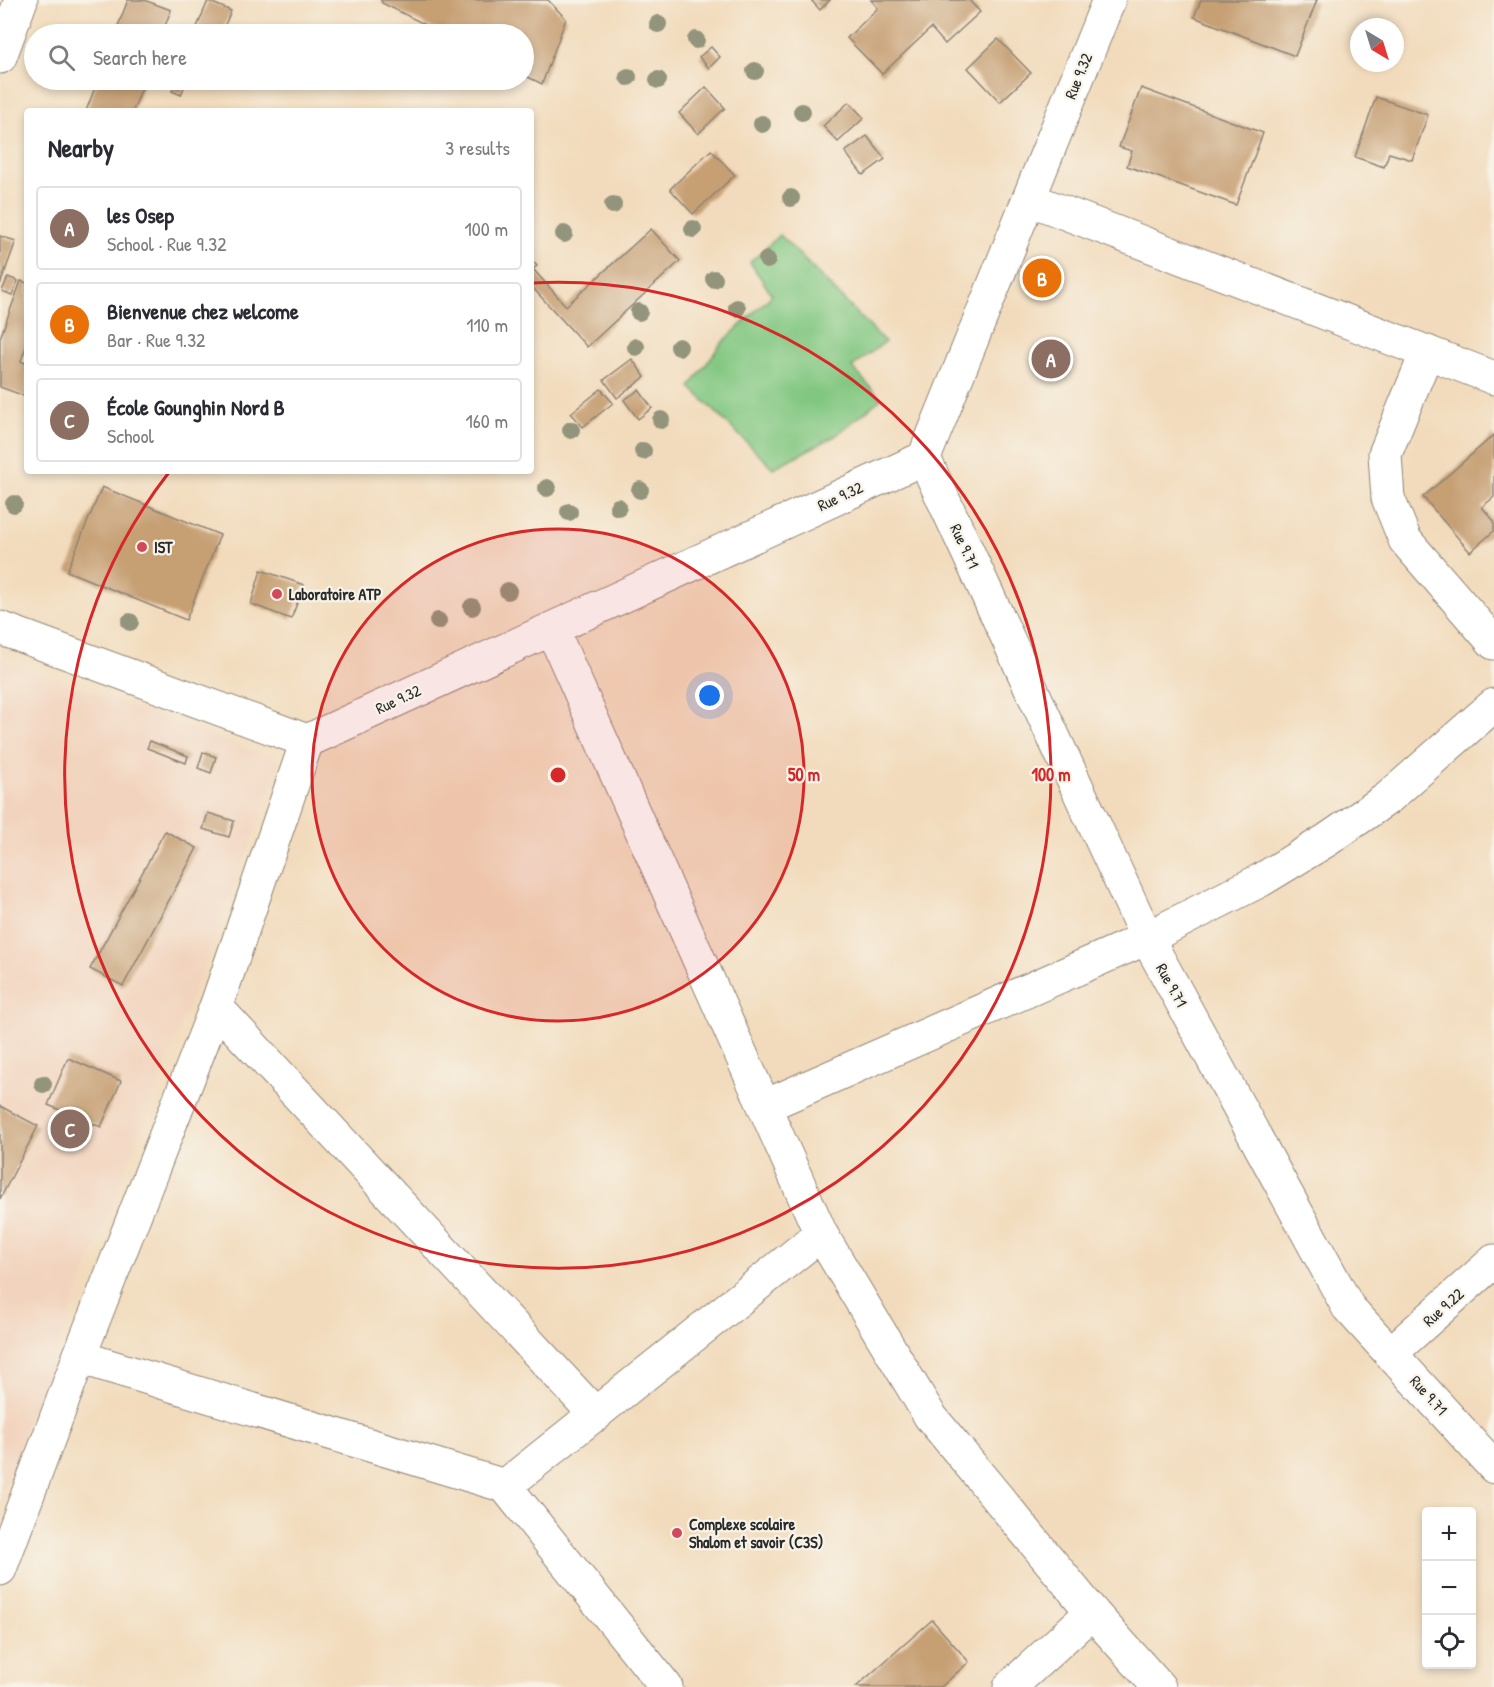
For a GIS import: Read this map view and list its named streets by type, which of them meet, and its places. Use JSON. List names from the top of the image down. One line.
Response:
{"streets":{"street":["Rue 9.32","Rue 9.71","Rue 9.22"]},"crossings":[["Rue 9.32","Rue 9.71"],["Rue 9.71","Rue 9.22"]],"places":["IST","Laboratoire ATP","Complexe scolaire Shalom et savoir (C3S)"],"north":"bottom right","page":{"search":"Search here","heading":["Nearby","3 results"],"list":[{"mark":"A","name":"les Osep","note":"School · Rue 9.32","value":"100 m"},{"mark":"B","name":"Bienvenue chez welcome","note":"Bar · Rue 9.32","value":"110 m"},{"mark":"C","name":"École Gounghin Nord B","note":"School","value":"160 m"}],"pins":["B","A","C"],"map_buttons":["+","−"]},"rings":["50 m","100 m"]}
